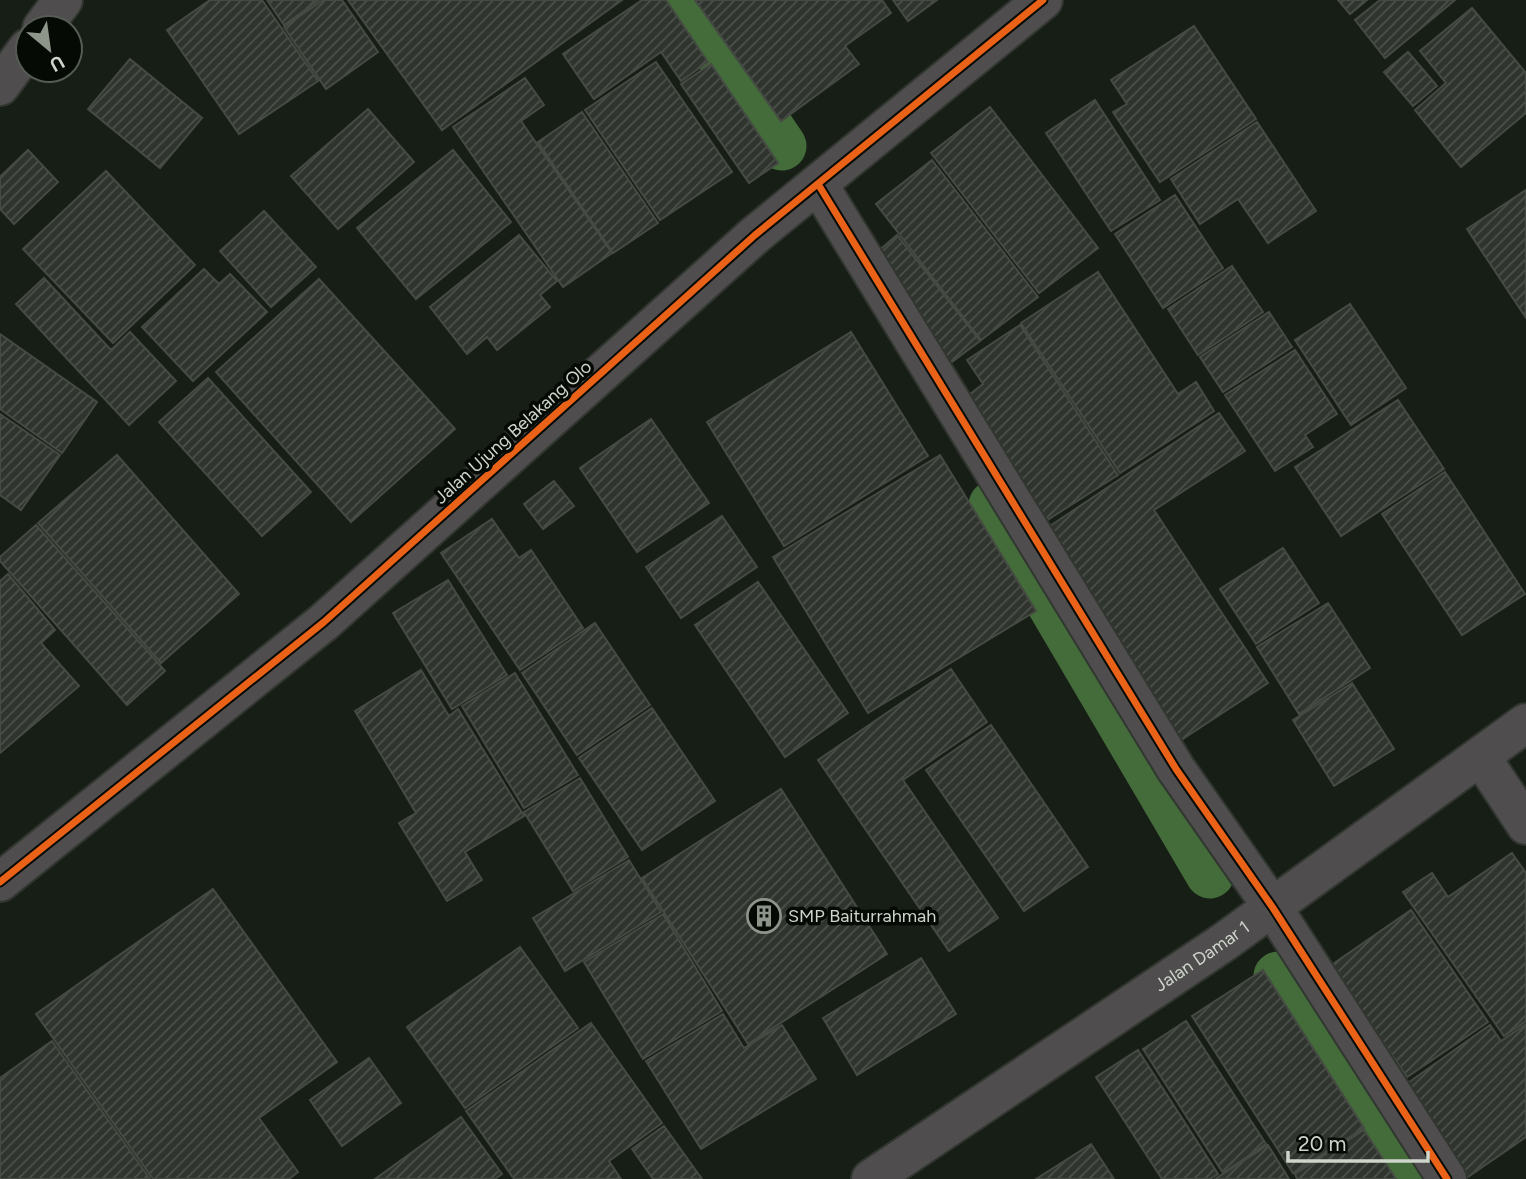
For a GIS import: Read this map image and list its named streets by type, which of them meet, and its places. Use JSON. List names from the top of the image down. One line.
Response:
{"streets":{"street":["Jalan Ujung Belakang Olo","Jalan Damar 1"]},"places":{"building":["SMP Baiturrahmah"]},"scale_bar":"20 m","north":"bottom right"}
